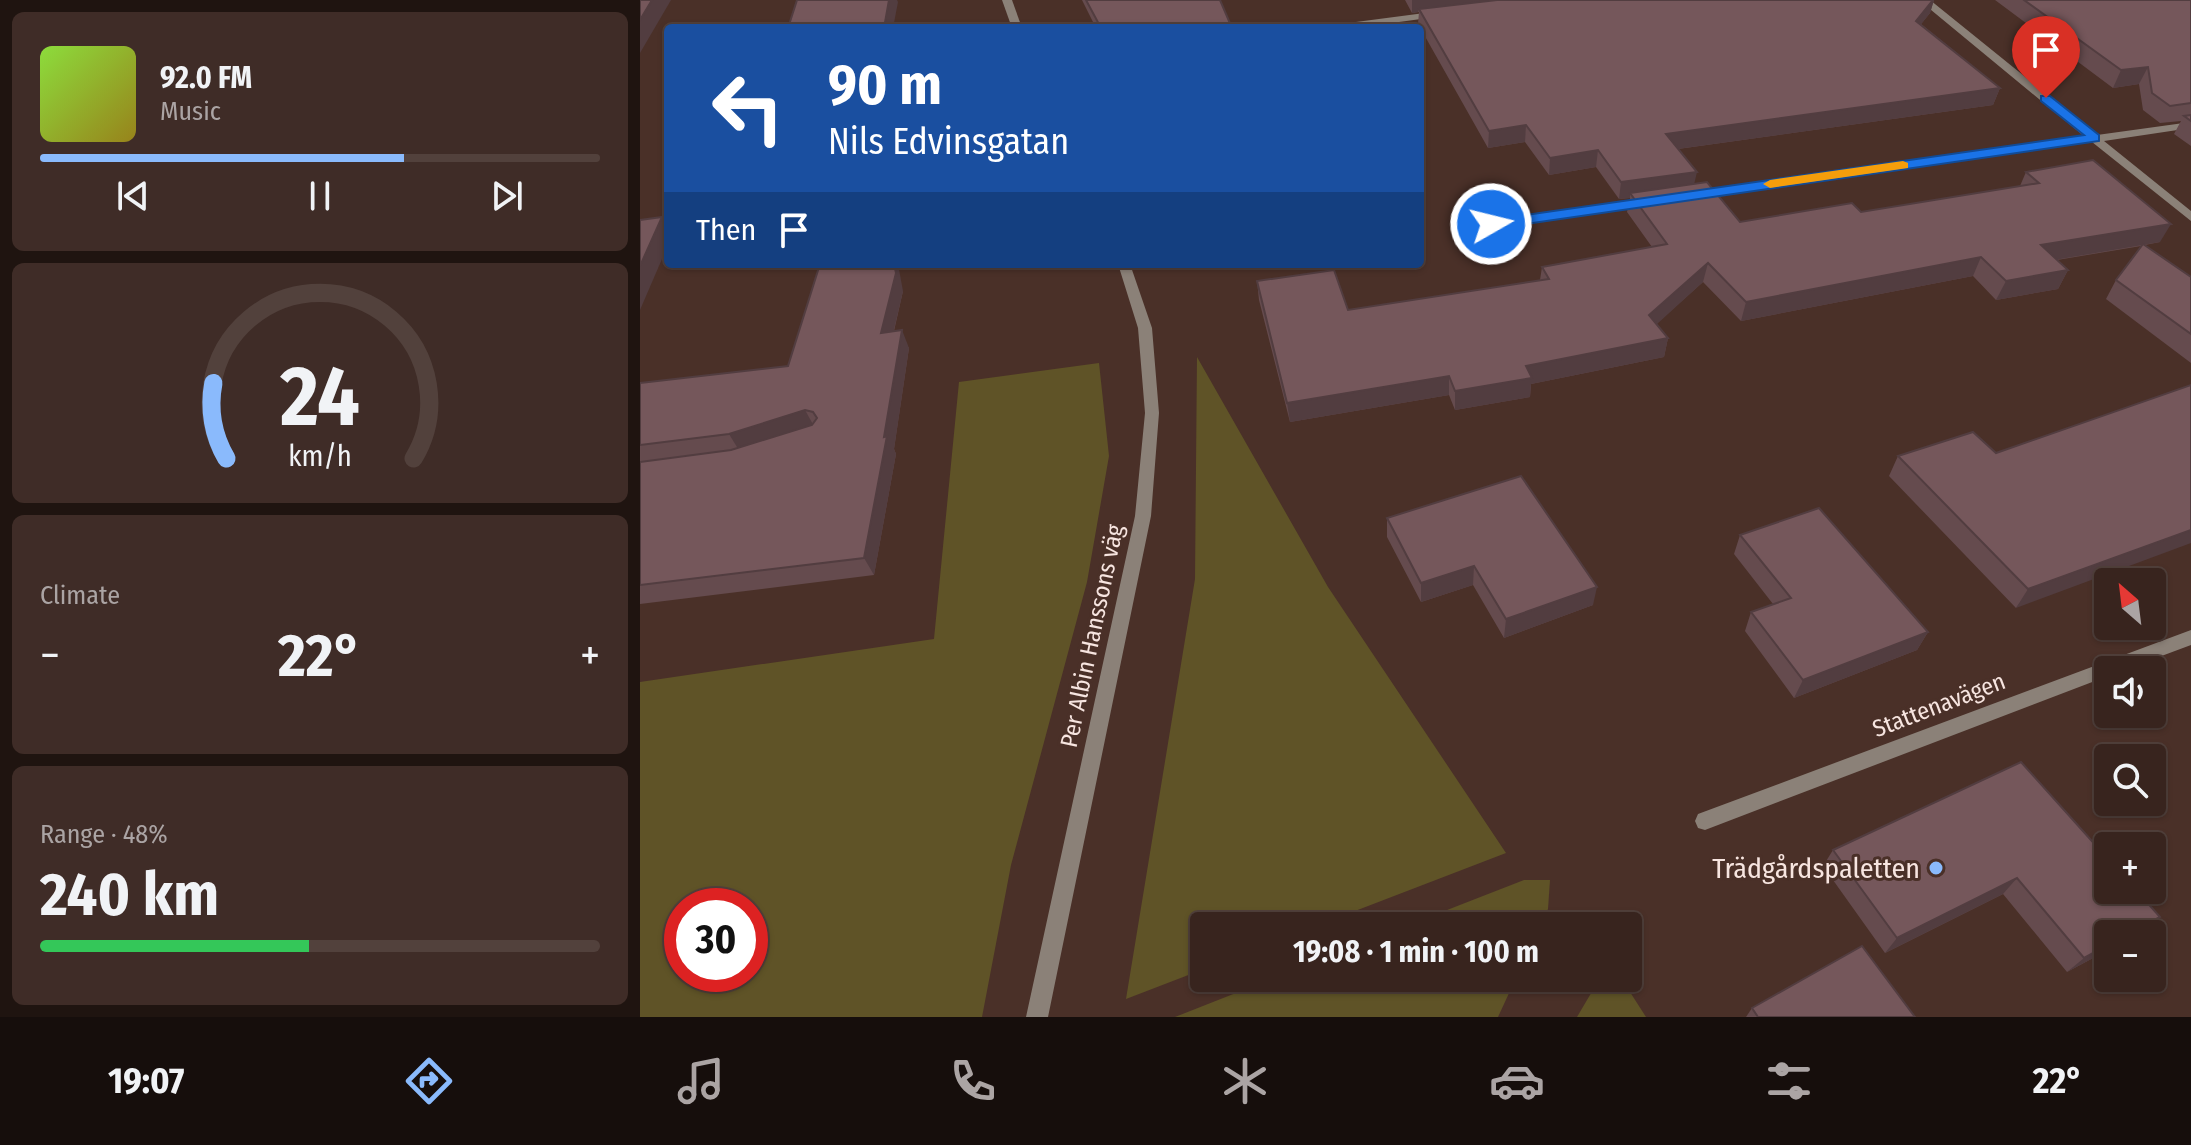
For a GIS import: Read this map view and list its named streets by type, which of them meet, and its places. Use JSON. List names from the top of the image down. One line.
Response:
{"streets":{"street":["Per Albin Hanssons väg","Stattenavägen"]},"places":["Trädgårdspaletten"],"north":"top left","page":{"turn":["90 m","Nils Edvinsgatan"],"song":["92.0 FM","Music"],"then":"Then","tile":["Climate",["Range · 48%","240 km"]],"map_buttons":["+","−"],"heat":["−","22°","+"],"limit":"30","trip":"19:08 · 1 min · 100 m","tabs":["19:07","22°"],"gauge":["24","km/h"]}}
